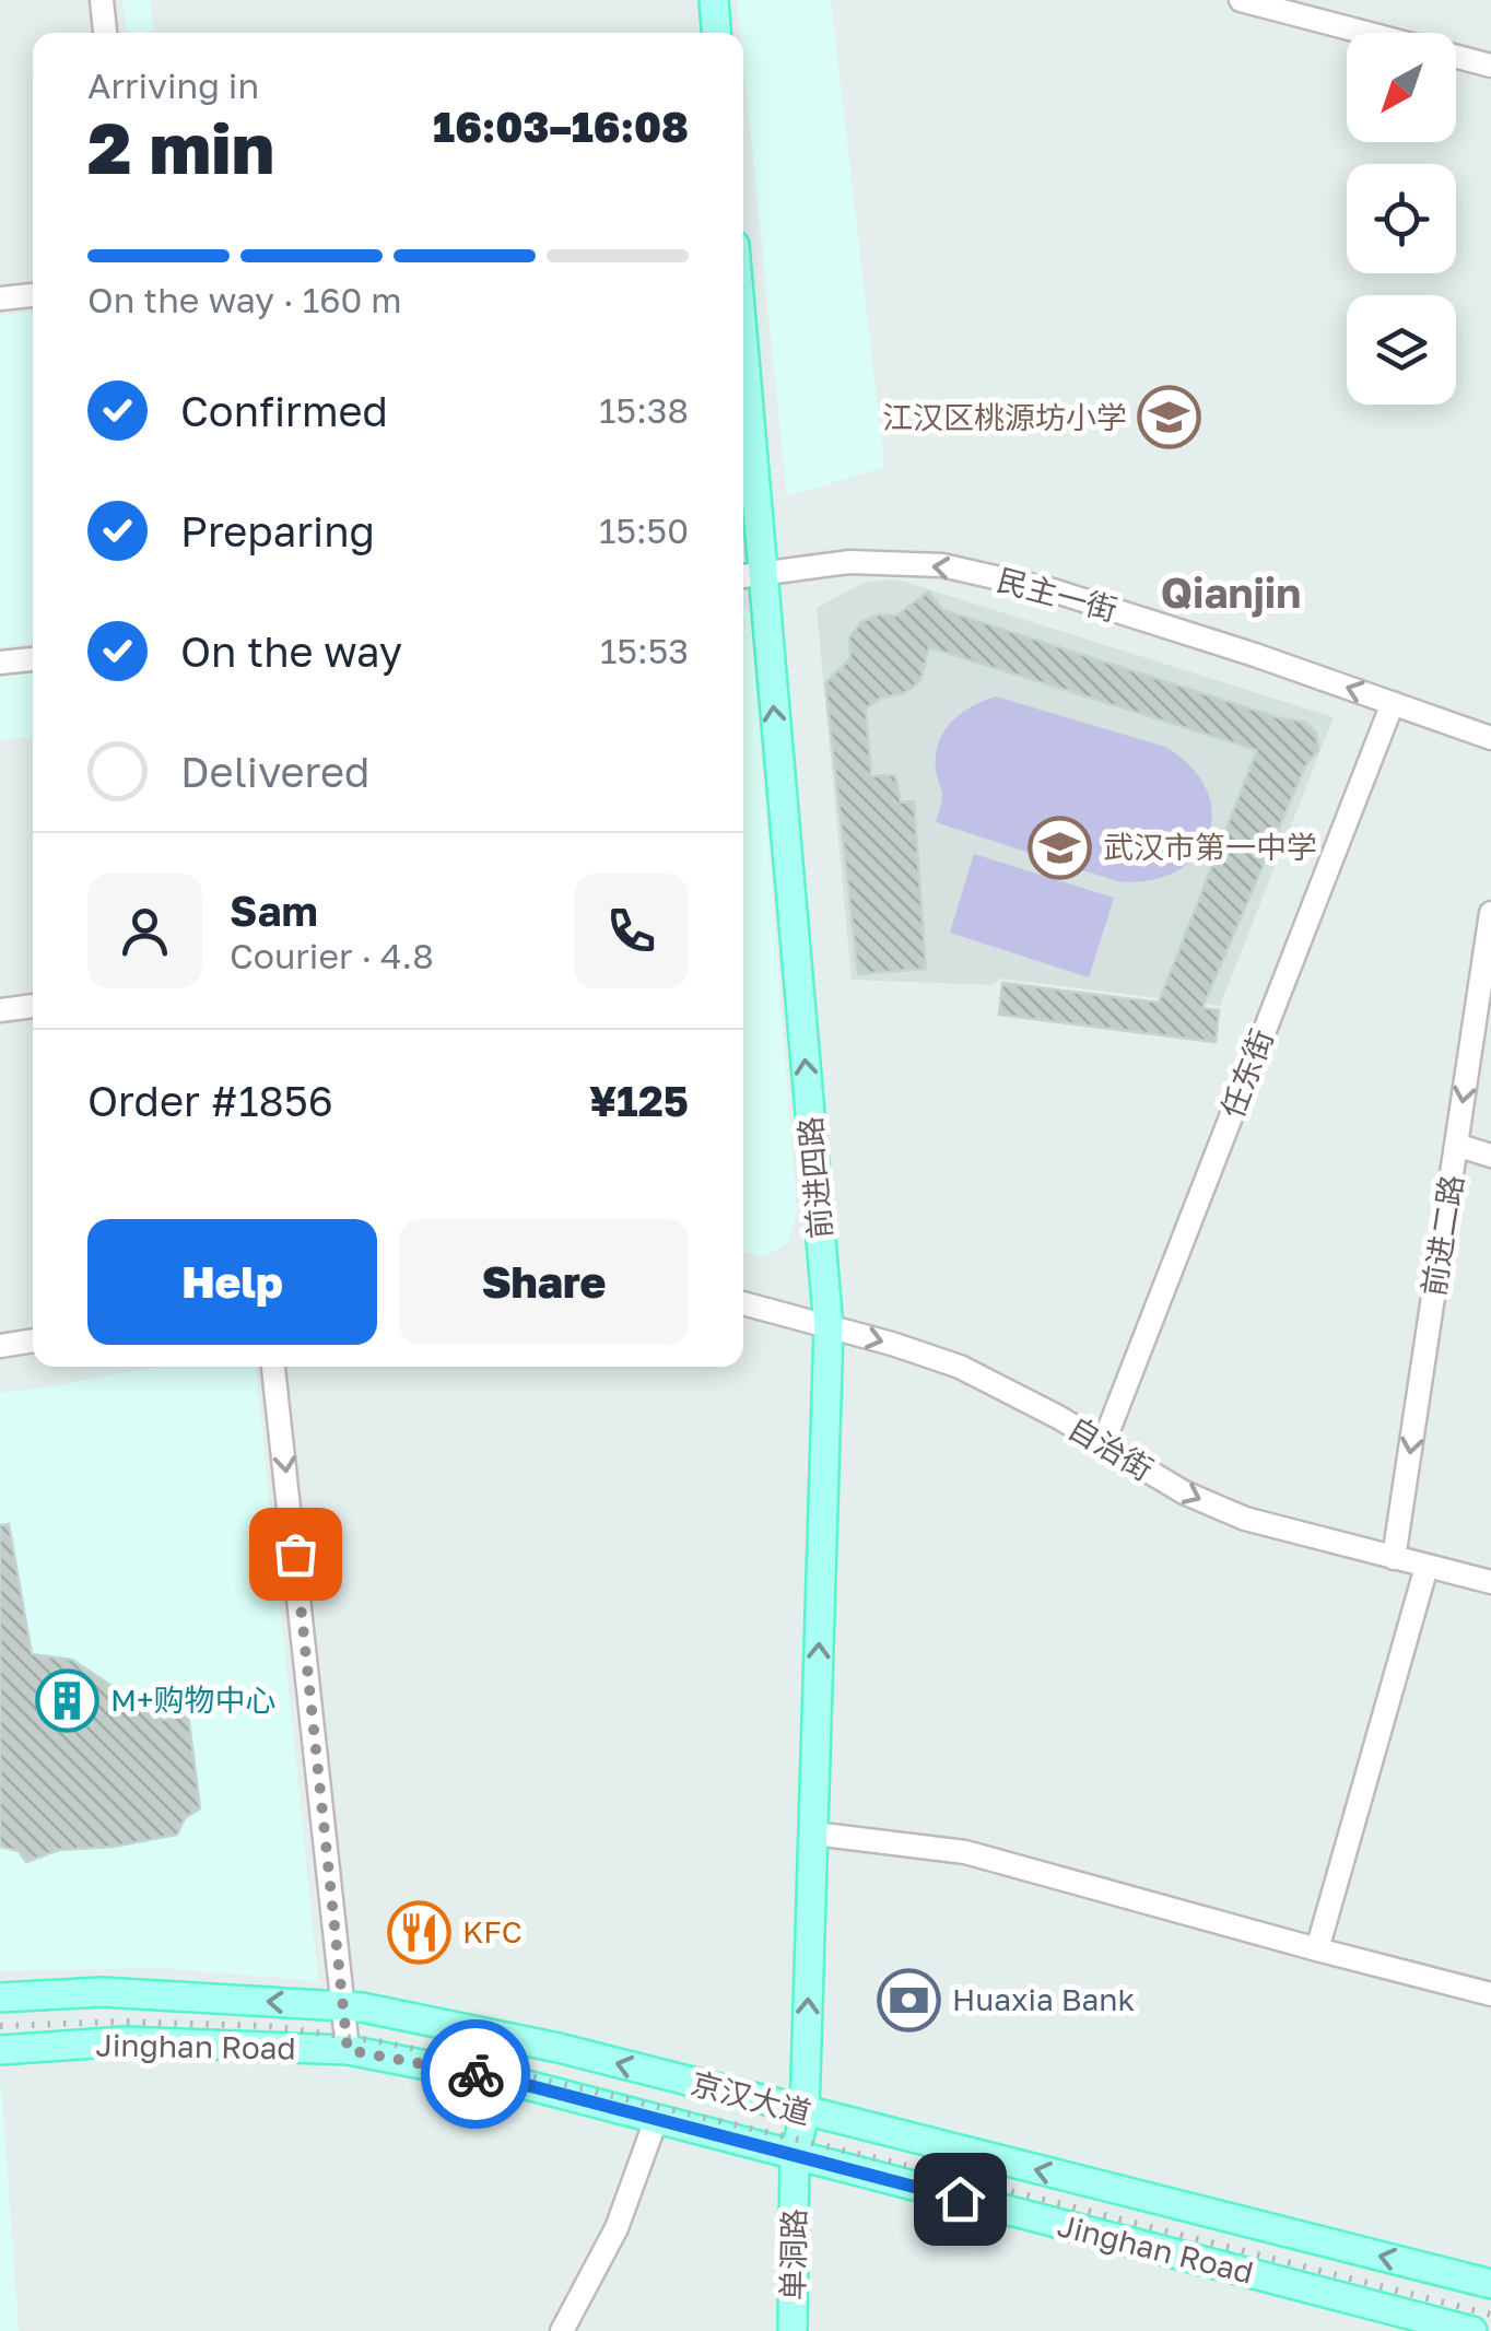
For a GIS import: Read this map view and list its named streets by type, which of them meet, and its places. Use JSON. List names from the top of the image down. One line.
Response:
{"streets":{"main road":["前进四路","Jinghan Road","京汉大道","单洞路"],"street":["民主一街","任东街","前进二路","自治街"]},"crossings":[["民主一街","任东街"],["民主一街","前进四路"],["任东街","自治街"],["前进四路","自治街"],["前进四路","京汉大道"],["前进四路","单洞路"],["前进二路","自治街"],["Jinghan Road","单洞路"],["京汉大道","单洞路"]],"one_way":["民主一街","前进四路","前进二路","自治街","京汉大道"],"districts":["Qianjin"],"places":{"school or university":["江汉区桃源坊小学","武汉市第一中学"],"building":["M+购物中心"],"restaurant":["KFC"],"bank":["Huaxia Bank"]},"north":"bottom left","page":{"heading":["2 min","Arriving in","16:03–16:08"],"panel":["Sam","Courier · 4.8","Order #1856","¥125"],"bar":"On the way · 160 m","list":[["Confirmed","15:38"],["Preparing","15:50"],["On the way","15:53"],"Delivered"],"buttons":["Help","Share"]}}
